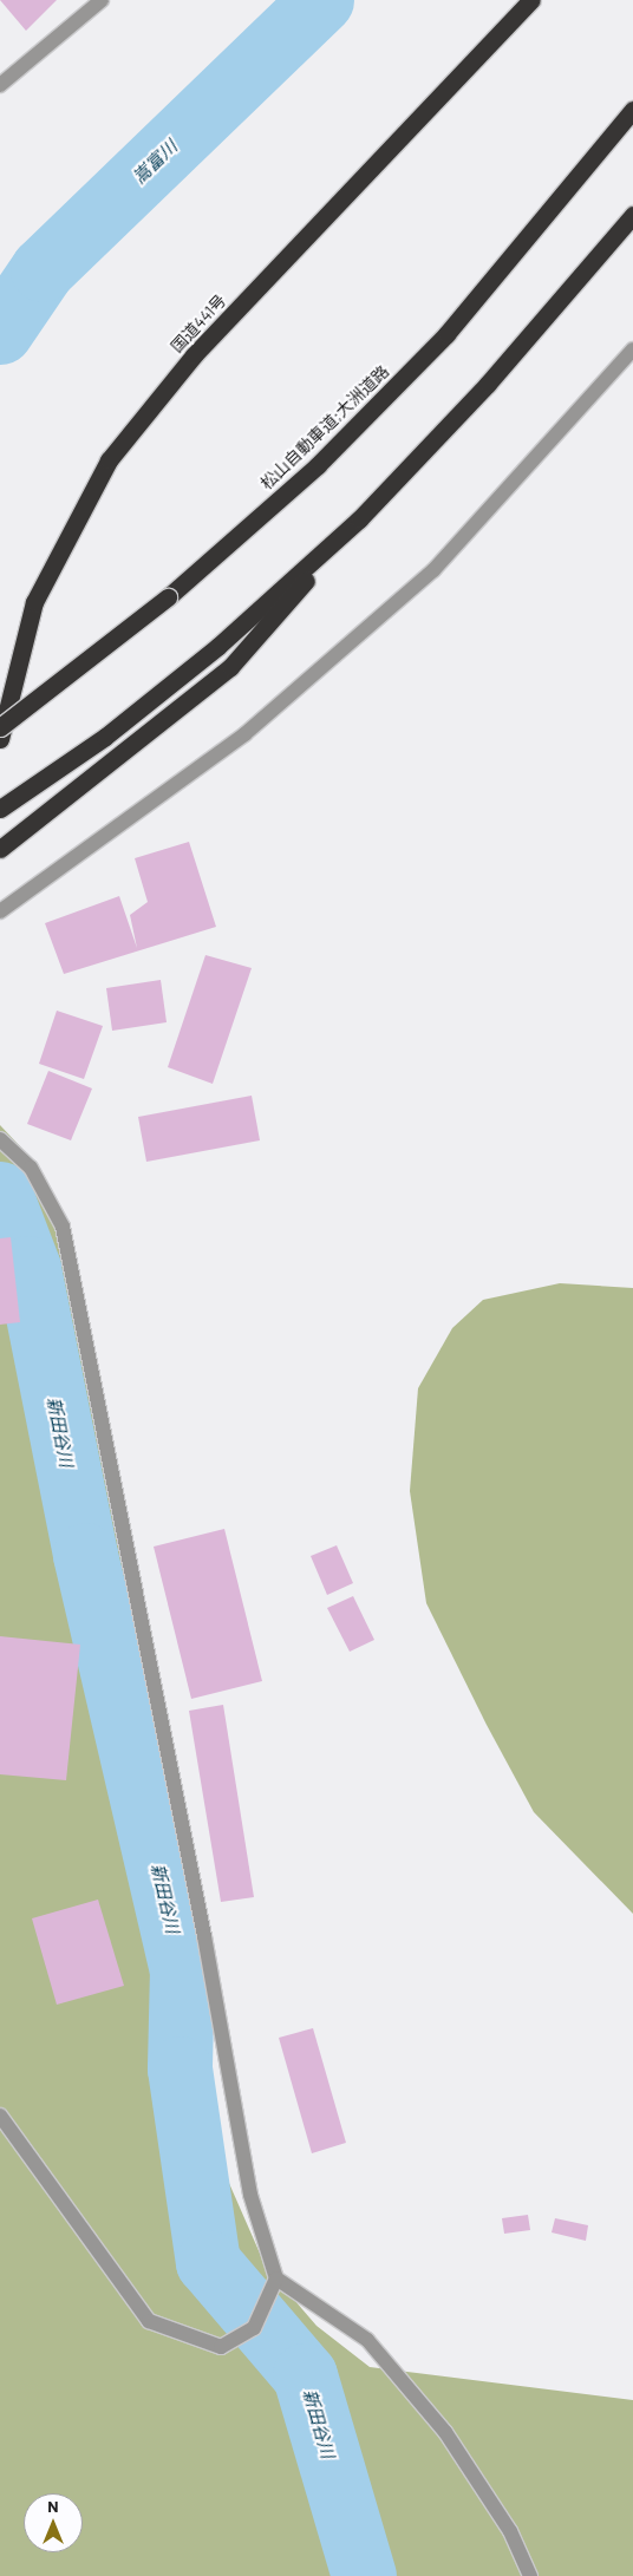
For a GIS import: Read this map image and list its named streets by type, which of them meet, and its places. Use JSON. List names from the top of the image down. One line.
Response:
{"streets":{"highway":["国道441号","松山自動車道;大洲道路"]},"water":["嵩富川","新田谷川"],"north":"top"}
